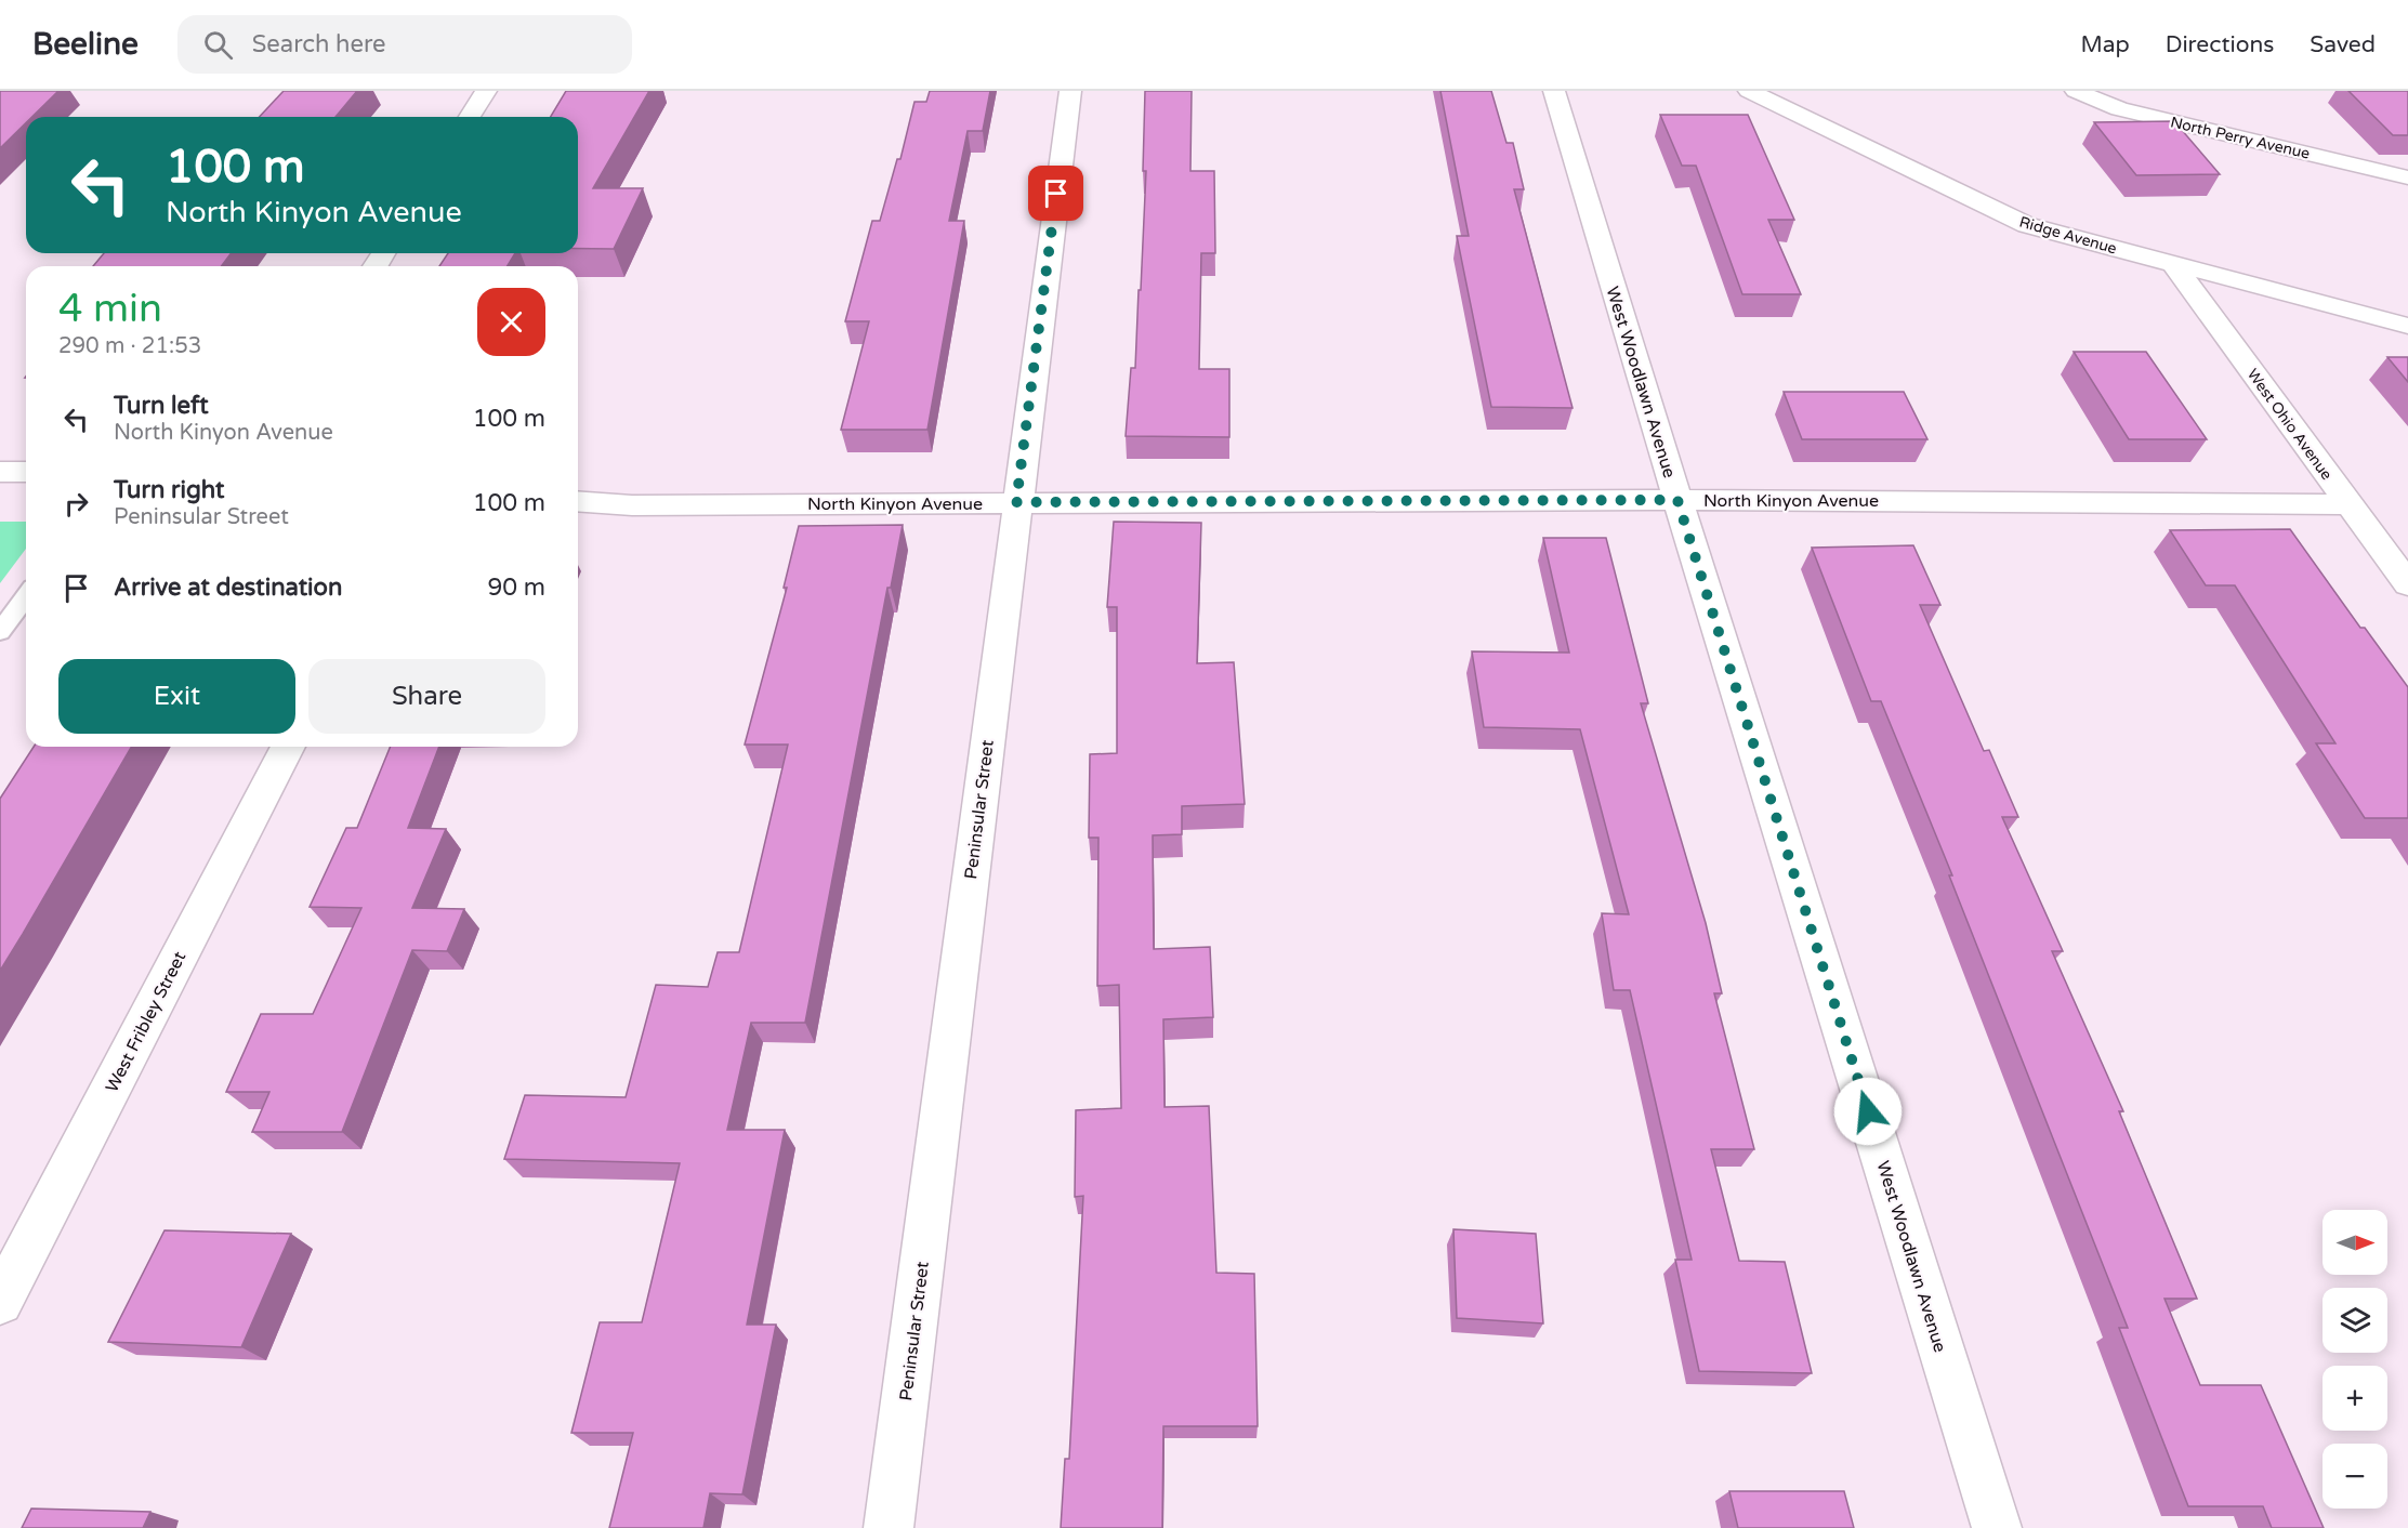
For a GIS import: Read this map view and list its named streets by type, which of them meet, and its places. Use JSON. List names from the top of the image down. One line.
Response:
{"streets":{"street":["North Perry Avenue","Ridge Avenue","West Woodlawn Avenue","West Ohio Avenue","North Kinyon Avenue","Peninsular Street","West Fribley Street"]},"crossings":[["Ridge Avenue","West Ohio Avenue"],["West Woodlawn Avenue","North Kinyon Avenue"],["West Ohio Avenue","North Kinyon Avenue"],["North Kinyon Avenue","Peninsular Street"]],"north":"right","page":{"header":"Beeline","search":"Search here","nav":["Map","Directions","Saved"],"turn":["100 m","North Kinyon Avenue"],"heading":["4 min","290 m · 21:53"],"list":[{"name":"Turn left","note":"North Kinyon Avenue","value":"100 m"},{"name":"Turn right","note":"Peninsular Street","value":"100 m"},{"name":"Arrive at destination","value":"90 m"}],"buttons":["Exit","Share"],"map_buttons":["+","−"]}}
